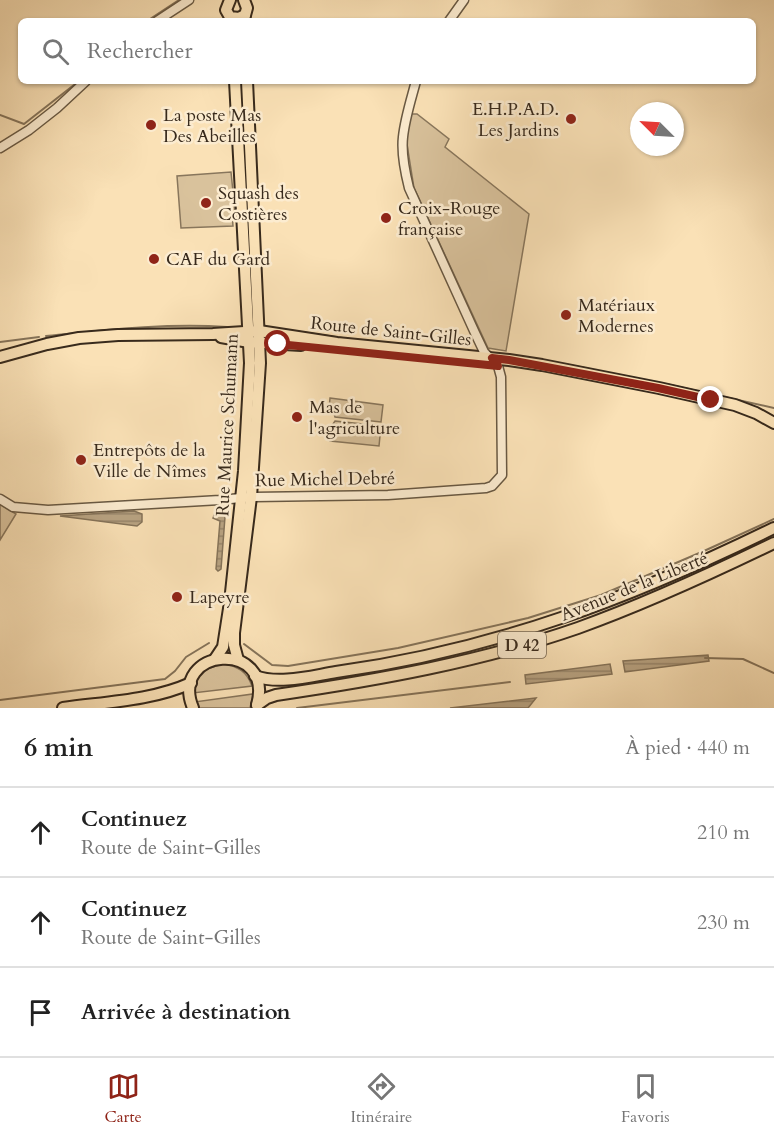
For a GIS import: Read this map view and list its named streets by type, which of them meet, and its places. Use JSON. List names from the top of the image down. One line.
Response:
{"streets":{"main road":["Route de Saint-Gilles","Rue Maurice Schumann","Avenue de la Liberté","D 42"],"street":["Rue Michel Debré"]},"crossings":[["Route de Saint-Gilles","Rue Maurice Schumann"],["Route de Saint-Gilles","Rue Michel Debré"],["Rue Maurice Schumann","Rue Michel Debré"]],"places":["E.H.P.A.D. Les Jardins","La poste Mas Des Abeilles","Squash des Costières","Croix-Rouge française","CAF du Gard","Matériaux Modernes","Mas de l'agriculture","Entrepôts de la Ville de Nîmes","Lapeyre"],"north":"top left","page":{"search":"Rechercher","heading":["6 min","À pied · 440 m"],"list":[["Continuez","Route de Saint-Gilles","210 m"],["Continuez","Route de Saint-Gilles","230 m"],"Arrivée à destination"],"nav":["Carte","Itinéraire","Favoris"]}}
